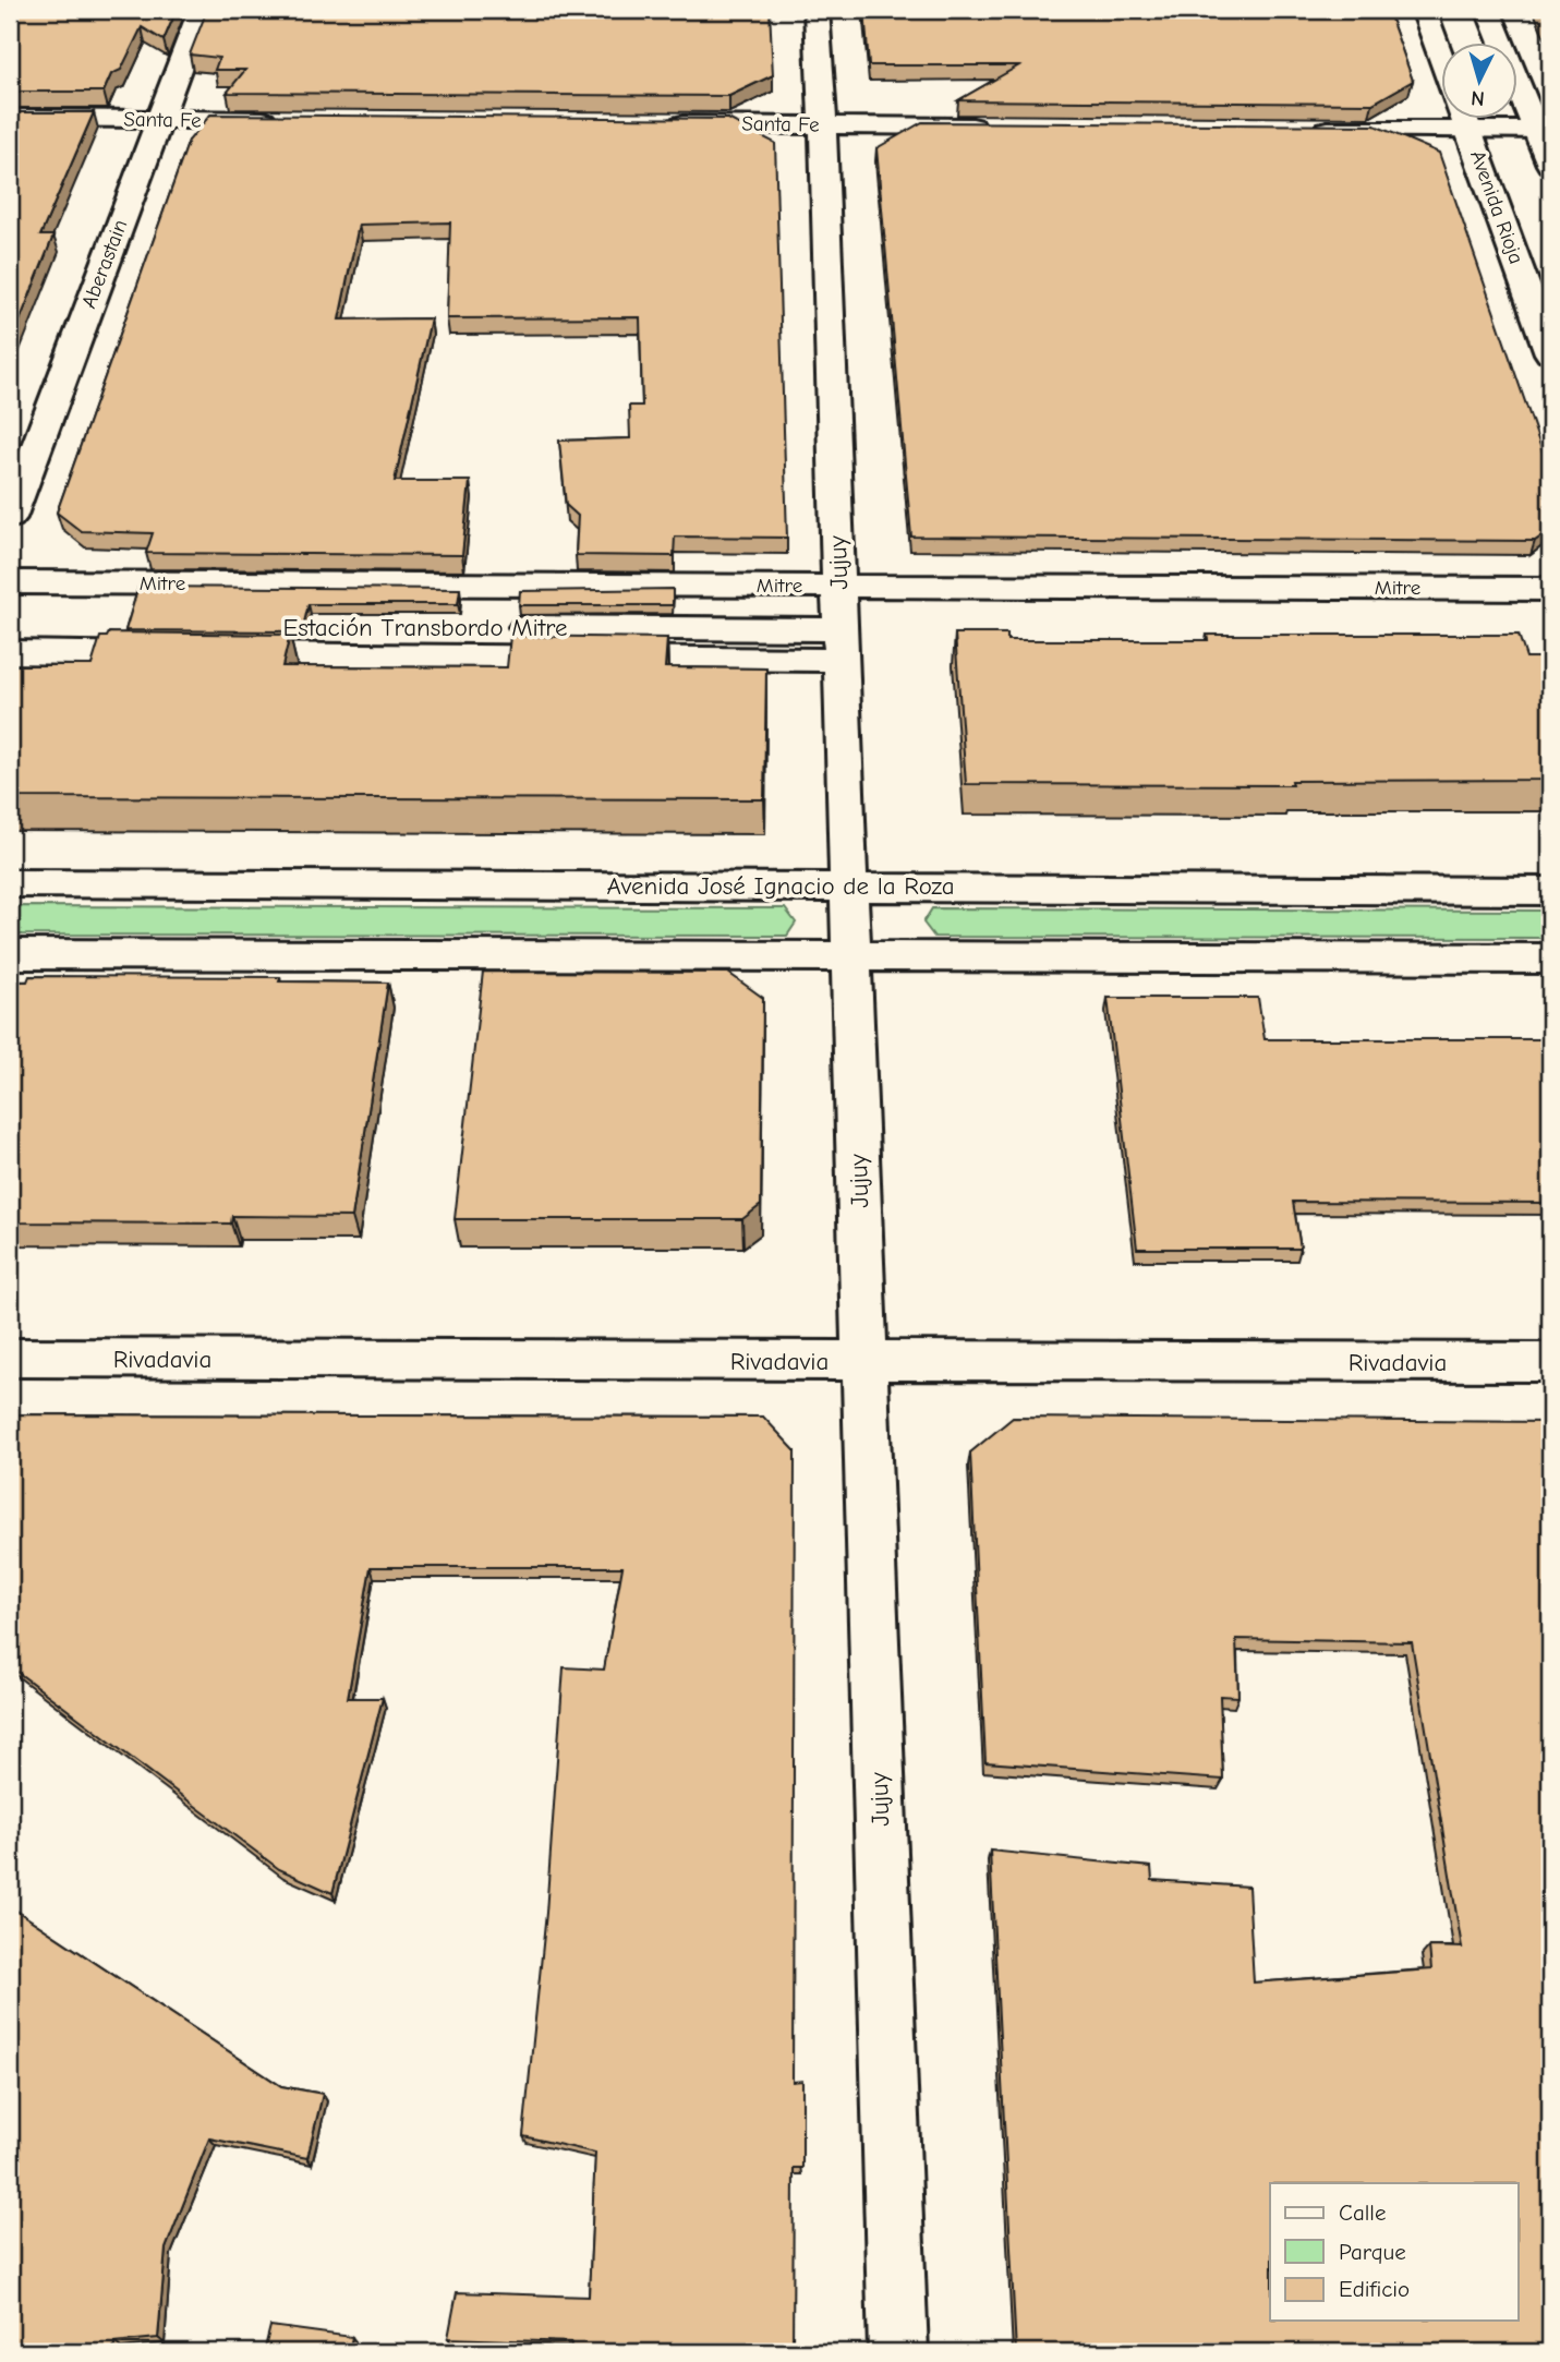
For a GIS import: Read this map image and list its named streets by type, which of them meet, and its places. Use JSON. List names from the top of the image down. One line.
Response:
{"streets":{"street":["Santa Fe","Avenida Rioja","Aberastain","Jujuy","Mitre","Estación Transbordo Mitre","Avenida José Ignacio de la Roza","Rivadavia"]},"crossings":[["Santa Fe","Aberastain"],["Santa Fe","Jujuy"],["Jujuy","Mitre"],["Jujuy","Estación Transbordo Mitre"],["Jujuy","Avenida José Ignacio de la Roza"],["Jujuy","Rivadavia"]],"legend":["Calle","Parque","Edificio"],"north":"bottom"}
